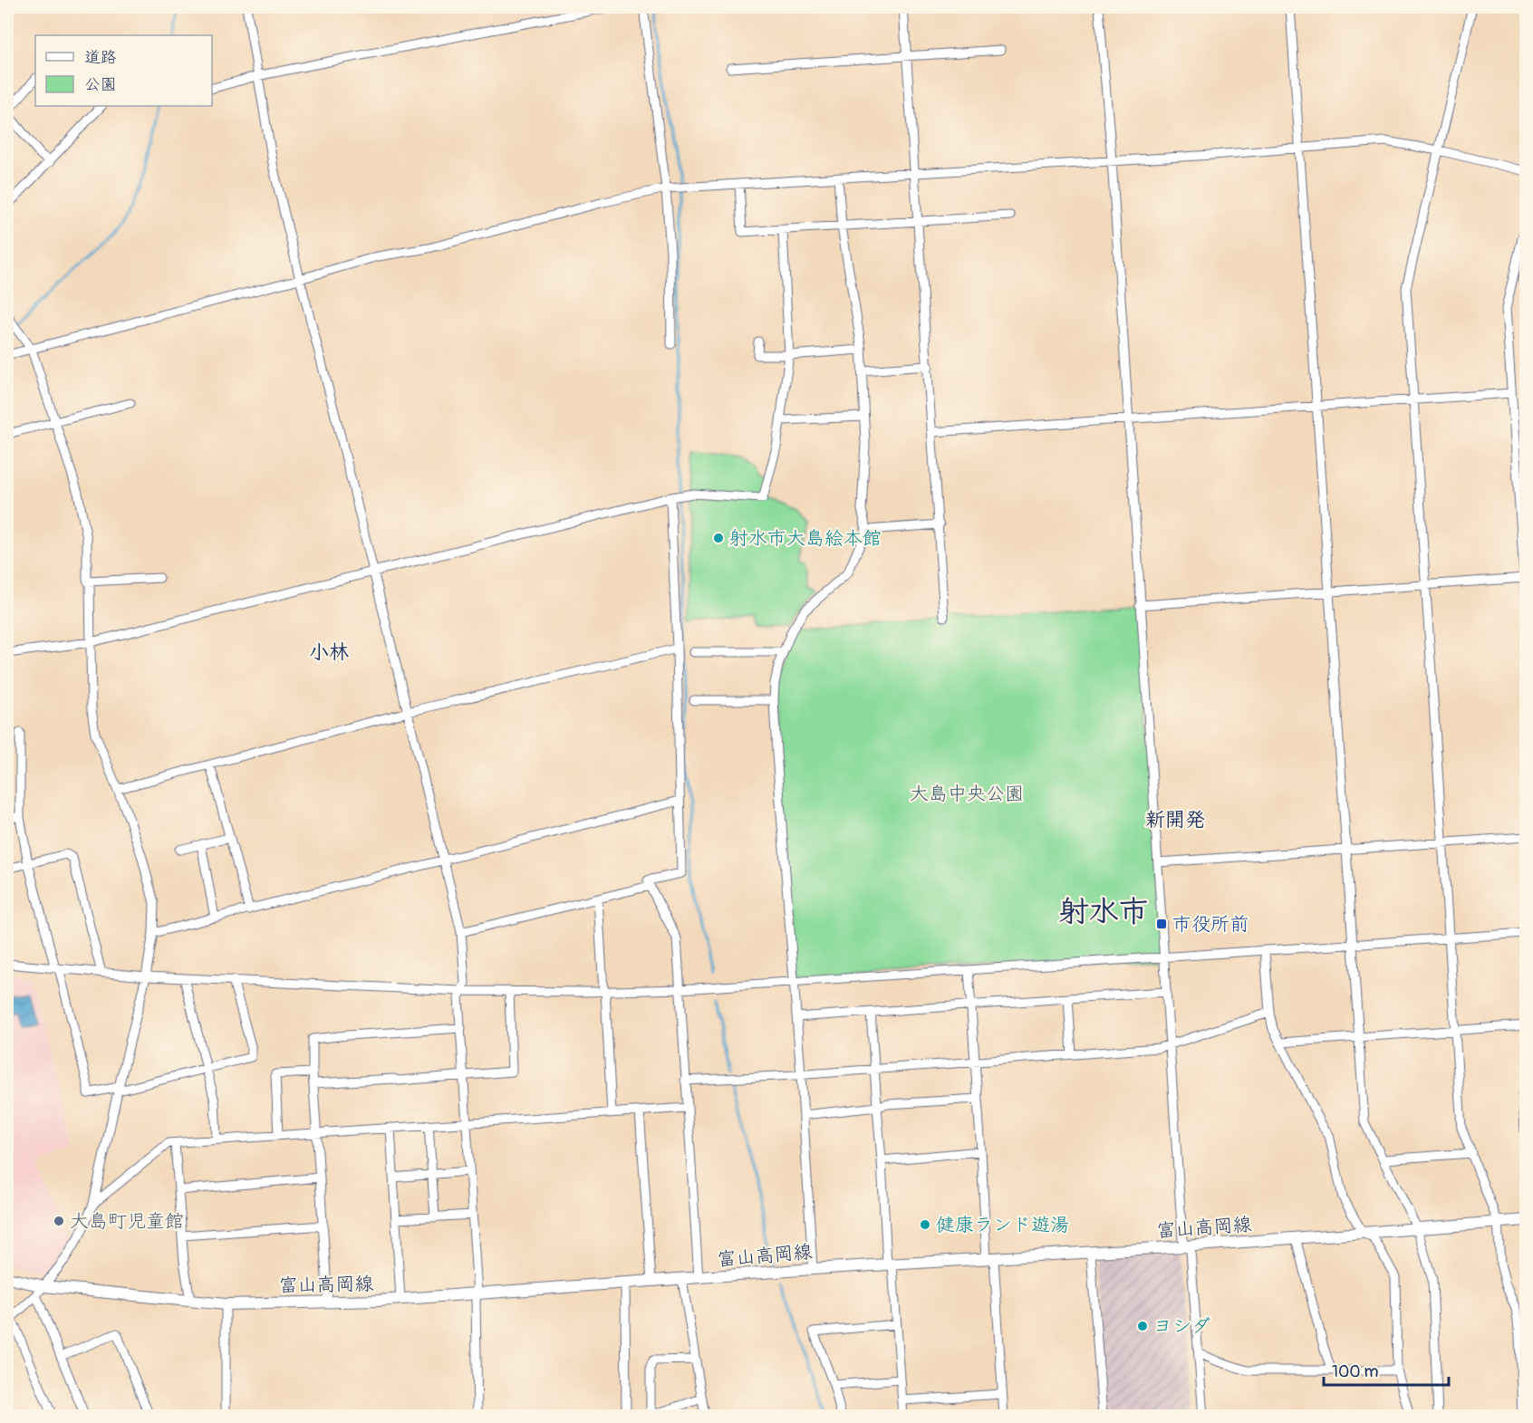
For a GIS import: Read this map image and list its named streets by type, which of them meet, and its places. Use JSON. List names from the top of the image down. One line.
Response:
{"streets":{"main road":["富山高岡線"]},"districts":["小林","新開発","射水市"],"parks":["大島中央公園"],"places":{"other":["射水市大島絵本館","大島町児童館","健康ランド遊湯","ヨシダ"],"transit":["市役所前"]},"legend":["道路","公園"],"scale_bar":"100 m"}
